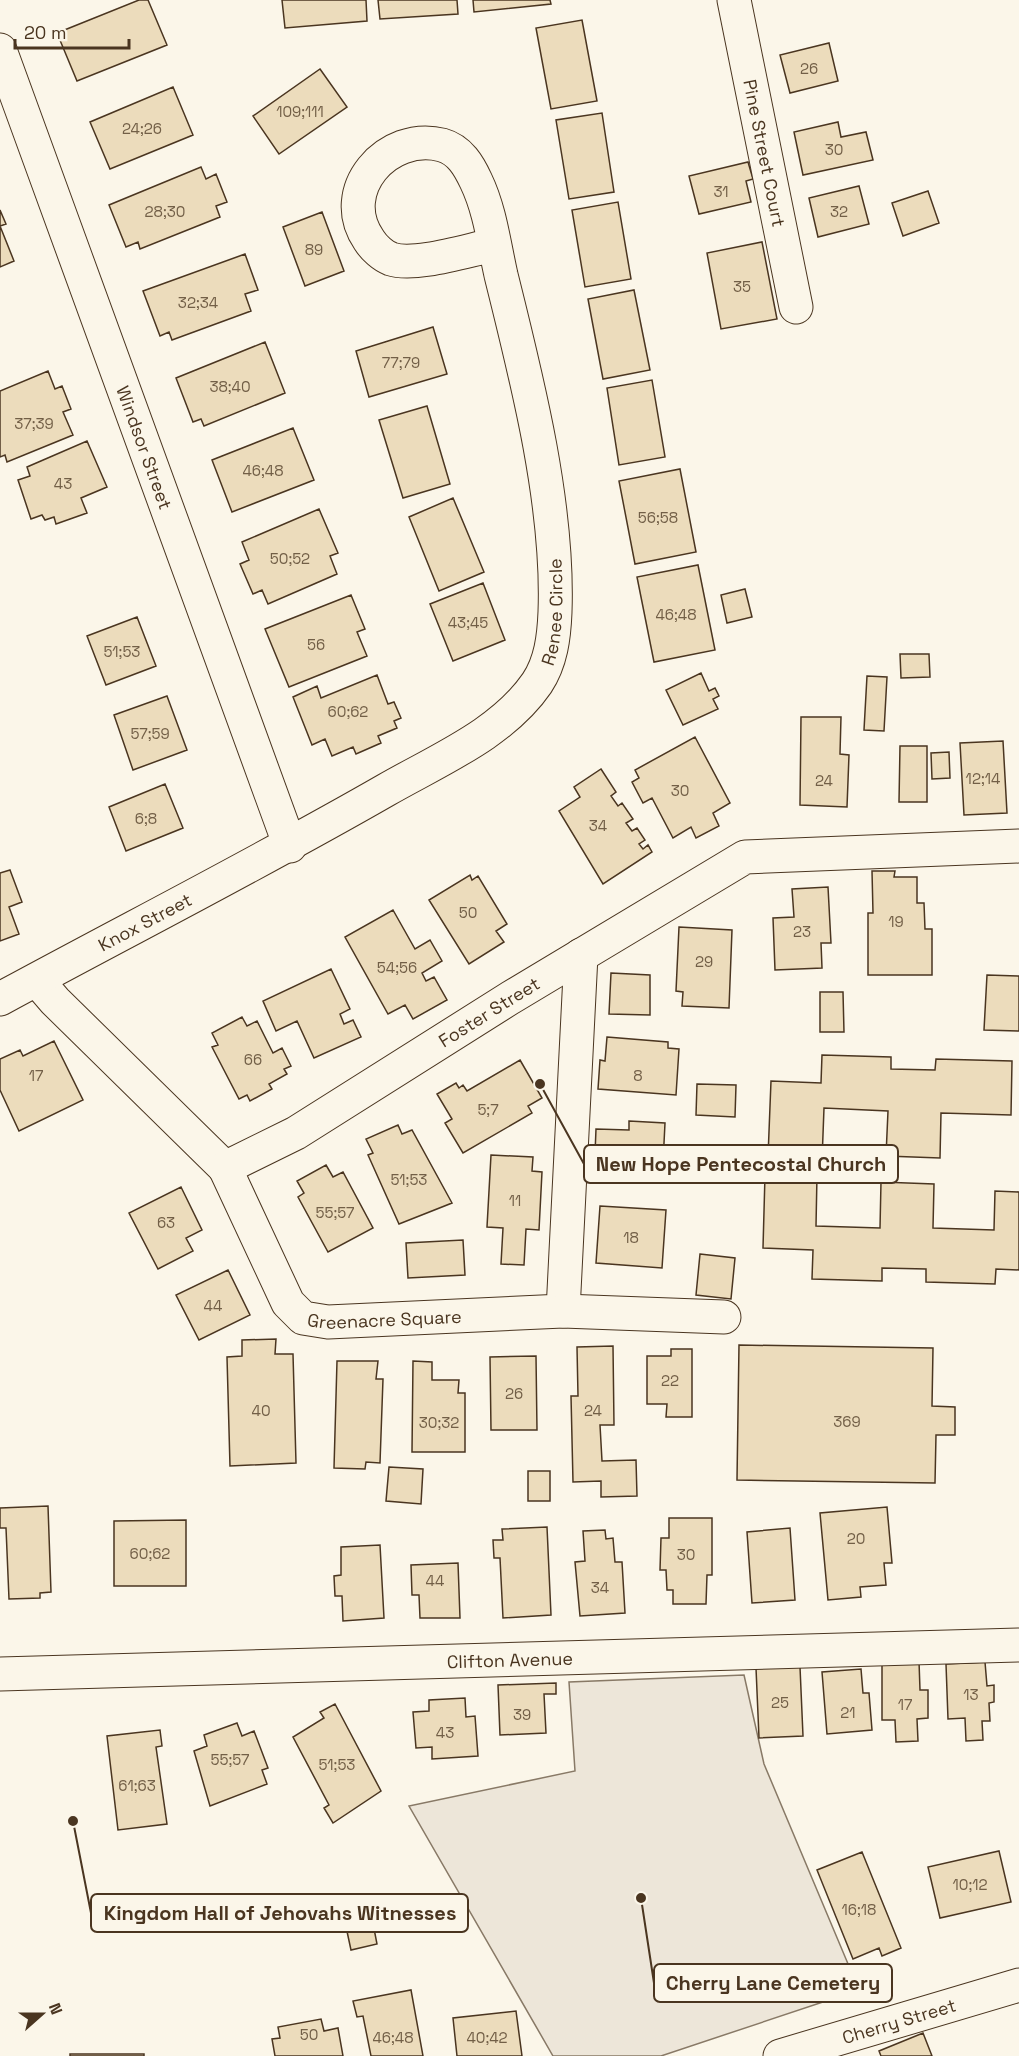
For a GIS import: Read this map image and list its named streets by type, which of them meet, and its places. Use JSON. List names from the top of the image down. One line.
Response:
{"streets":{"street":["Pine Street Court","Windsor Street","Renee Circle","Knox Street","Foster Street","Greenacre Square","Clifton Avenue","Cherry Street"]},"crossings":[["Windsor Street","Renee Circle"],["Windsor Street","Knox Street"],["Renee Circle","Knox Street"],["Foster Street","Greenacre Square"]],"places":["New Hope Pentecostal Church","Kingdom Hall of Jehovahs Witnesses","Cherry Lane Cemetery"],"house_numbers":["26","109;111","24;26","30","31","28;30","32","89","35","32;34","77;79","38;40","37;39","46;48","43","56;58","50;52","46;48","43;45","56","51;53","60;62","57;59","12;14","24","30","6;8","34","50","19","23","29","54;56","66","17","8","5;7","51;53","11","55;57","63","18","44","22","26","40","24","369","30;32","20","60;62","30","44","34","13","25","17","21","39","43","55;57","51;53","61;63","10;12","16;18","50","46;48","40;42"],"scale_bar":"20 m","north":"right"}
